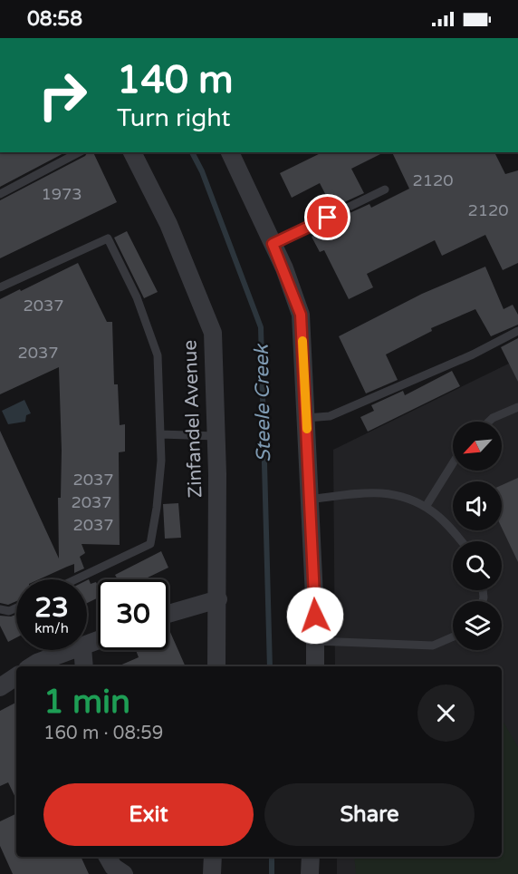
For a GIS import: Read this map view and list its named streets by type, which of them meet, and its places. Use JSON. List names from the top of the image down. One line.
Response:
{"streets":{"street":["Zinfandel Avenue"]},"water":["Steele Creek"],"house_numbers":["2120","1973","2120","2037","2037","2037","2037","2037"],"north":"bottom left","page":{"status":"08:58","turn":["140 m","Turn right"],"speed":"23 km/h","limit":"30","heading":["1 min","160 m · 08:59"],"buttons":["Exit","Share"]}}
